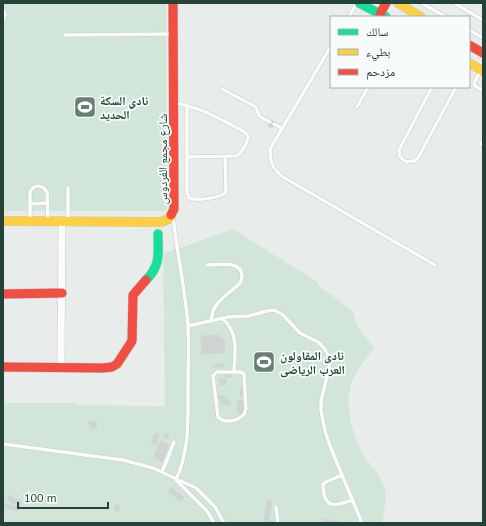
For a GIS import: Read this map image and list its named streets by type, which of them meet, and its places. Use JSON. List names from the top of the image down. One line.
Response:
{"streets":{"main road":["شارع مجمع الفردوس"]},"places":{"sports":["نادي السكة الحديد","نادى المقاولون العرب الرياضى"]},"legend":["سالك","بطيء","مزدحم"],"scale_bar":"100 m"}
